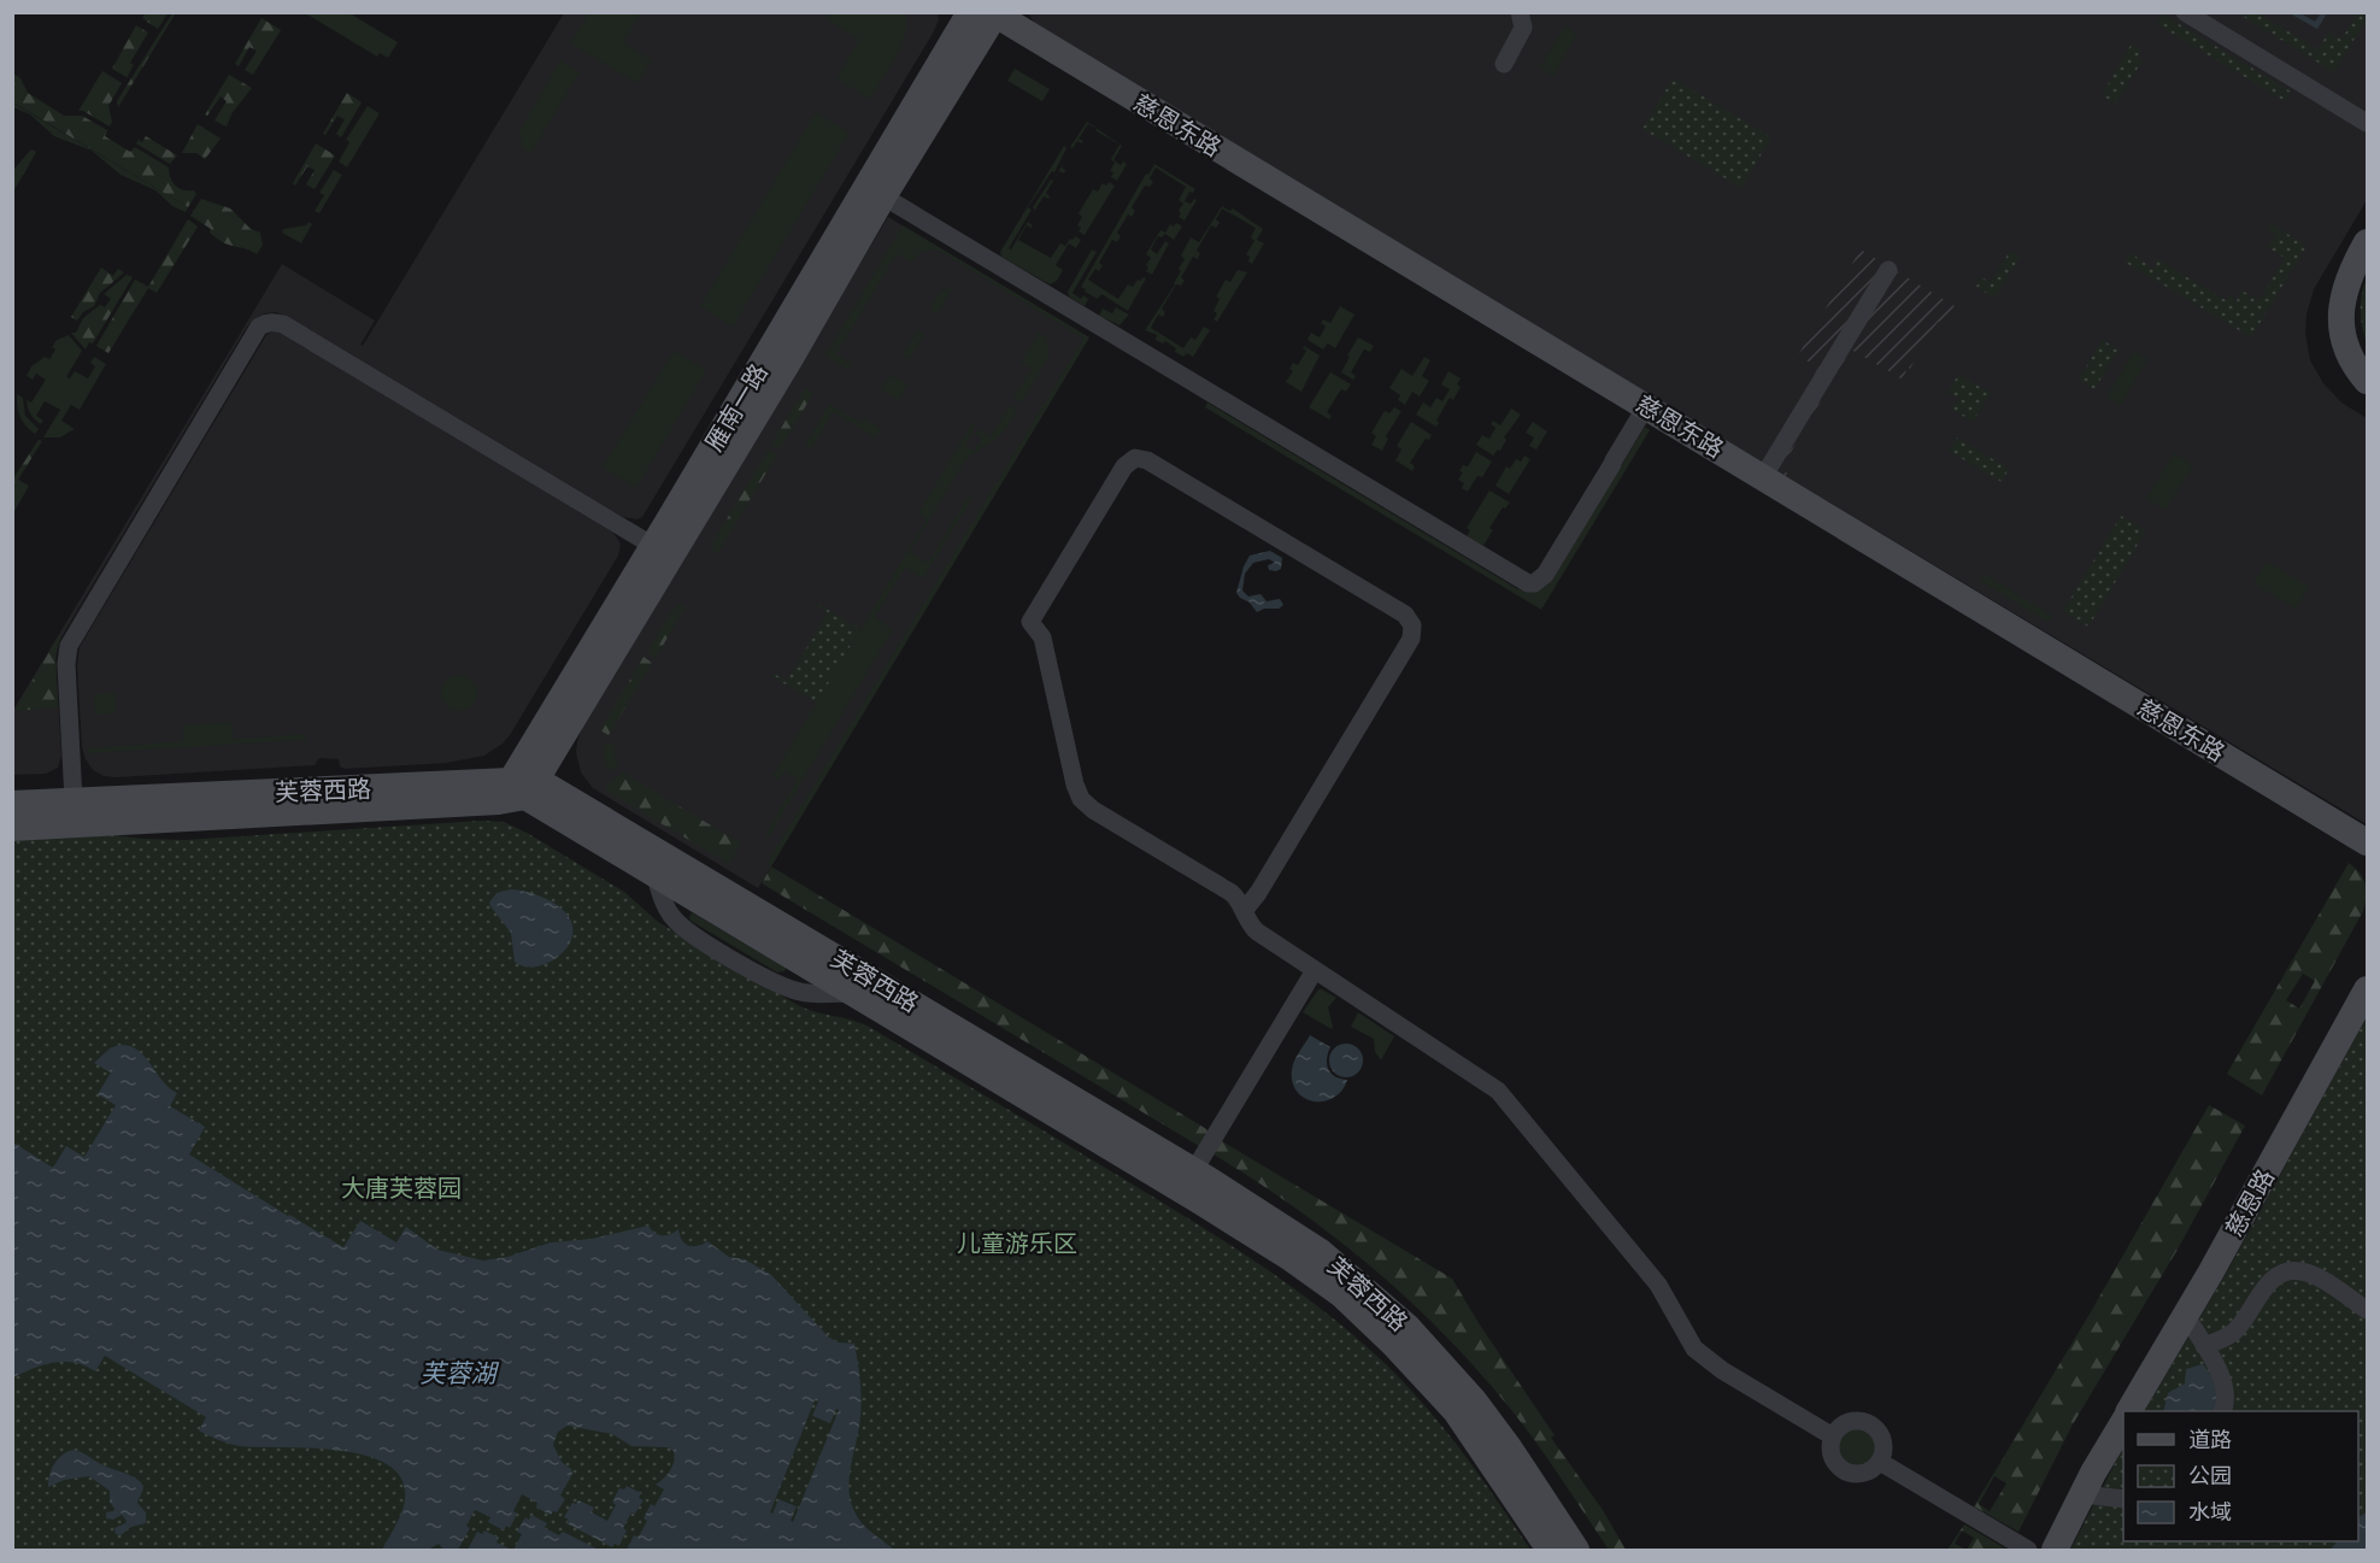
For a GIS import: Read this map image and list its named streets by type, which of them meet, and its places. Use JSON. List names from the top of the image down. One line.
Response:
{"streets":{"main road":["慈恩东路","雁南一路","芙蓉西路","慈恩路"]},"crossings":[["慈恩东路","雁南一路"],["雁南一路","芙蓉西路"]],"water":["芙蓉湖"],"parks":["大唐芙蓉园","儿童游乐区"],"legend":["道路","公园","水域"]}
